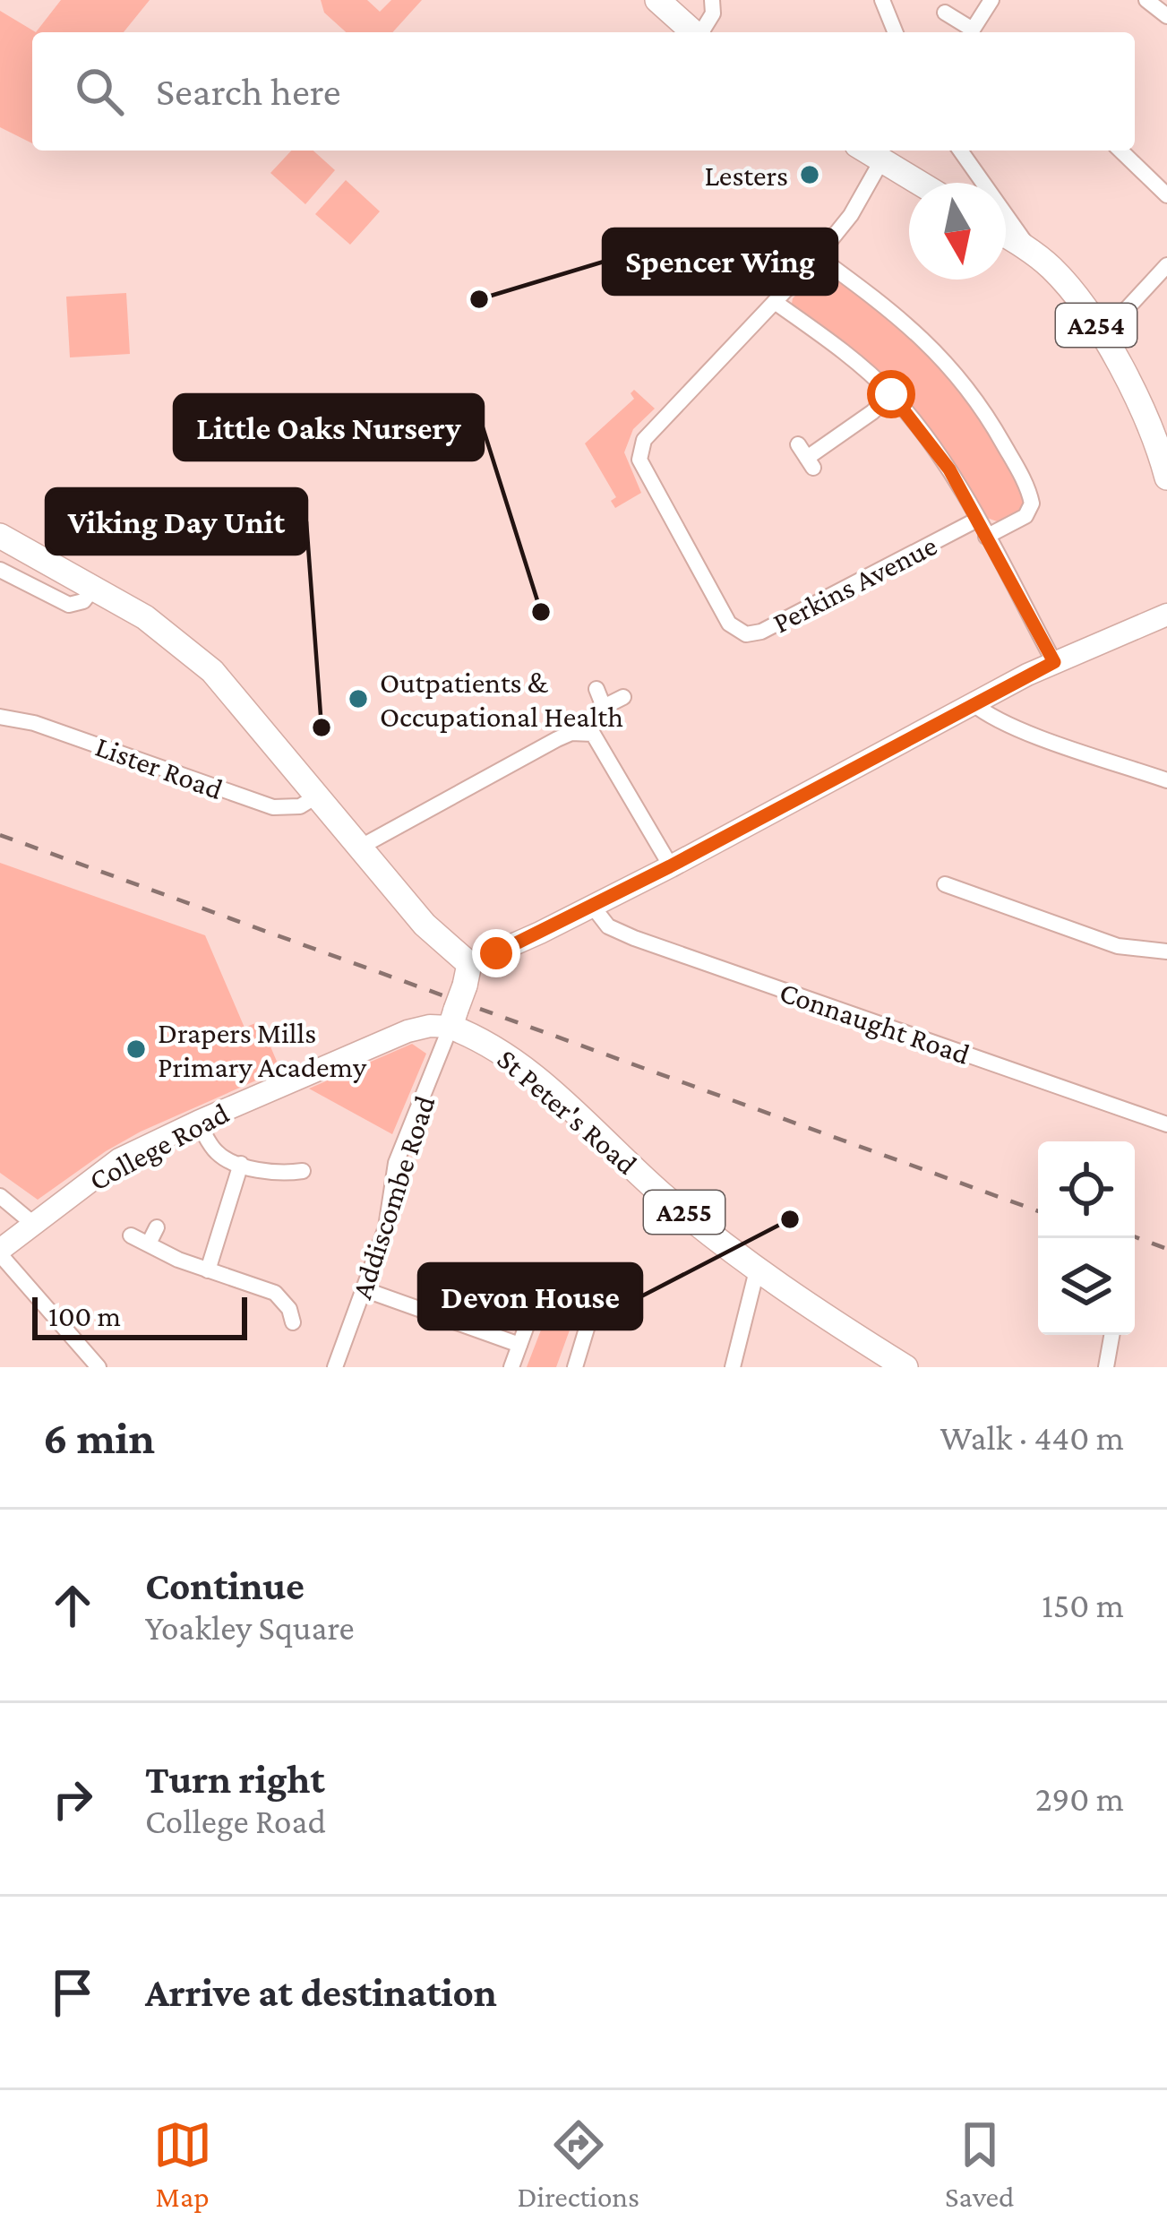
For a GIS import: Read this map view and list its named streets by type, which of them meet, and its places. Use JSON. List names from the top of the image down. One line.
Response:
{"streets":{"main road":["A254","St Peter's Road","College Road","A255"],"street":["Perkins Avenue","Lister Road","Connaught Road","Addiscombe Road"]},"crossings":[["St Peter's Road","College Road"],["St Peter's Road","Addiscombe Road"],["College Road","Addiscombe Road"]],"places":["Lesters","Spencer Wing","Little Oaks Nursery","Outpatients & Occupational Health","Viking Day Unit","Drapers Mills Primary Academy","Devon House"],"scale_bar":"100 m","north":"bottom","page":{"search":"Search here","scale":"100 m","heading":["6 min","Walk · 440 m"],"list":[["Continue","Yoakley Square","150 m"],["Turn right","College Road","290 m"],"Arrive at destination"],"nav":["Map","Directions","Saved"]}}
